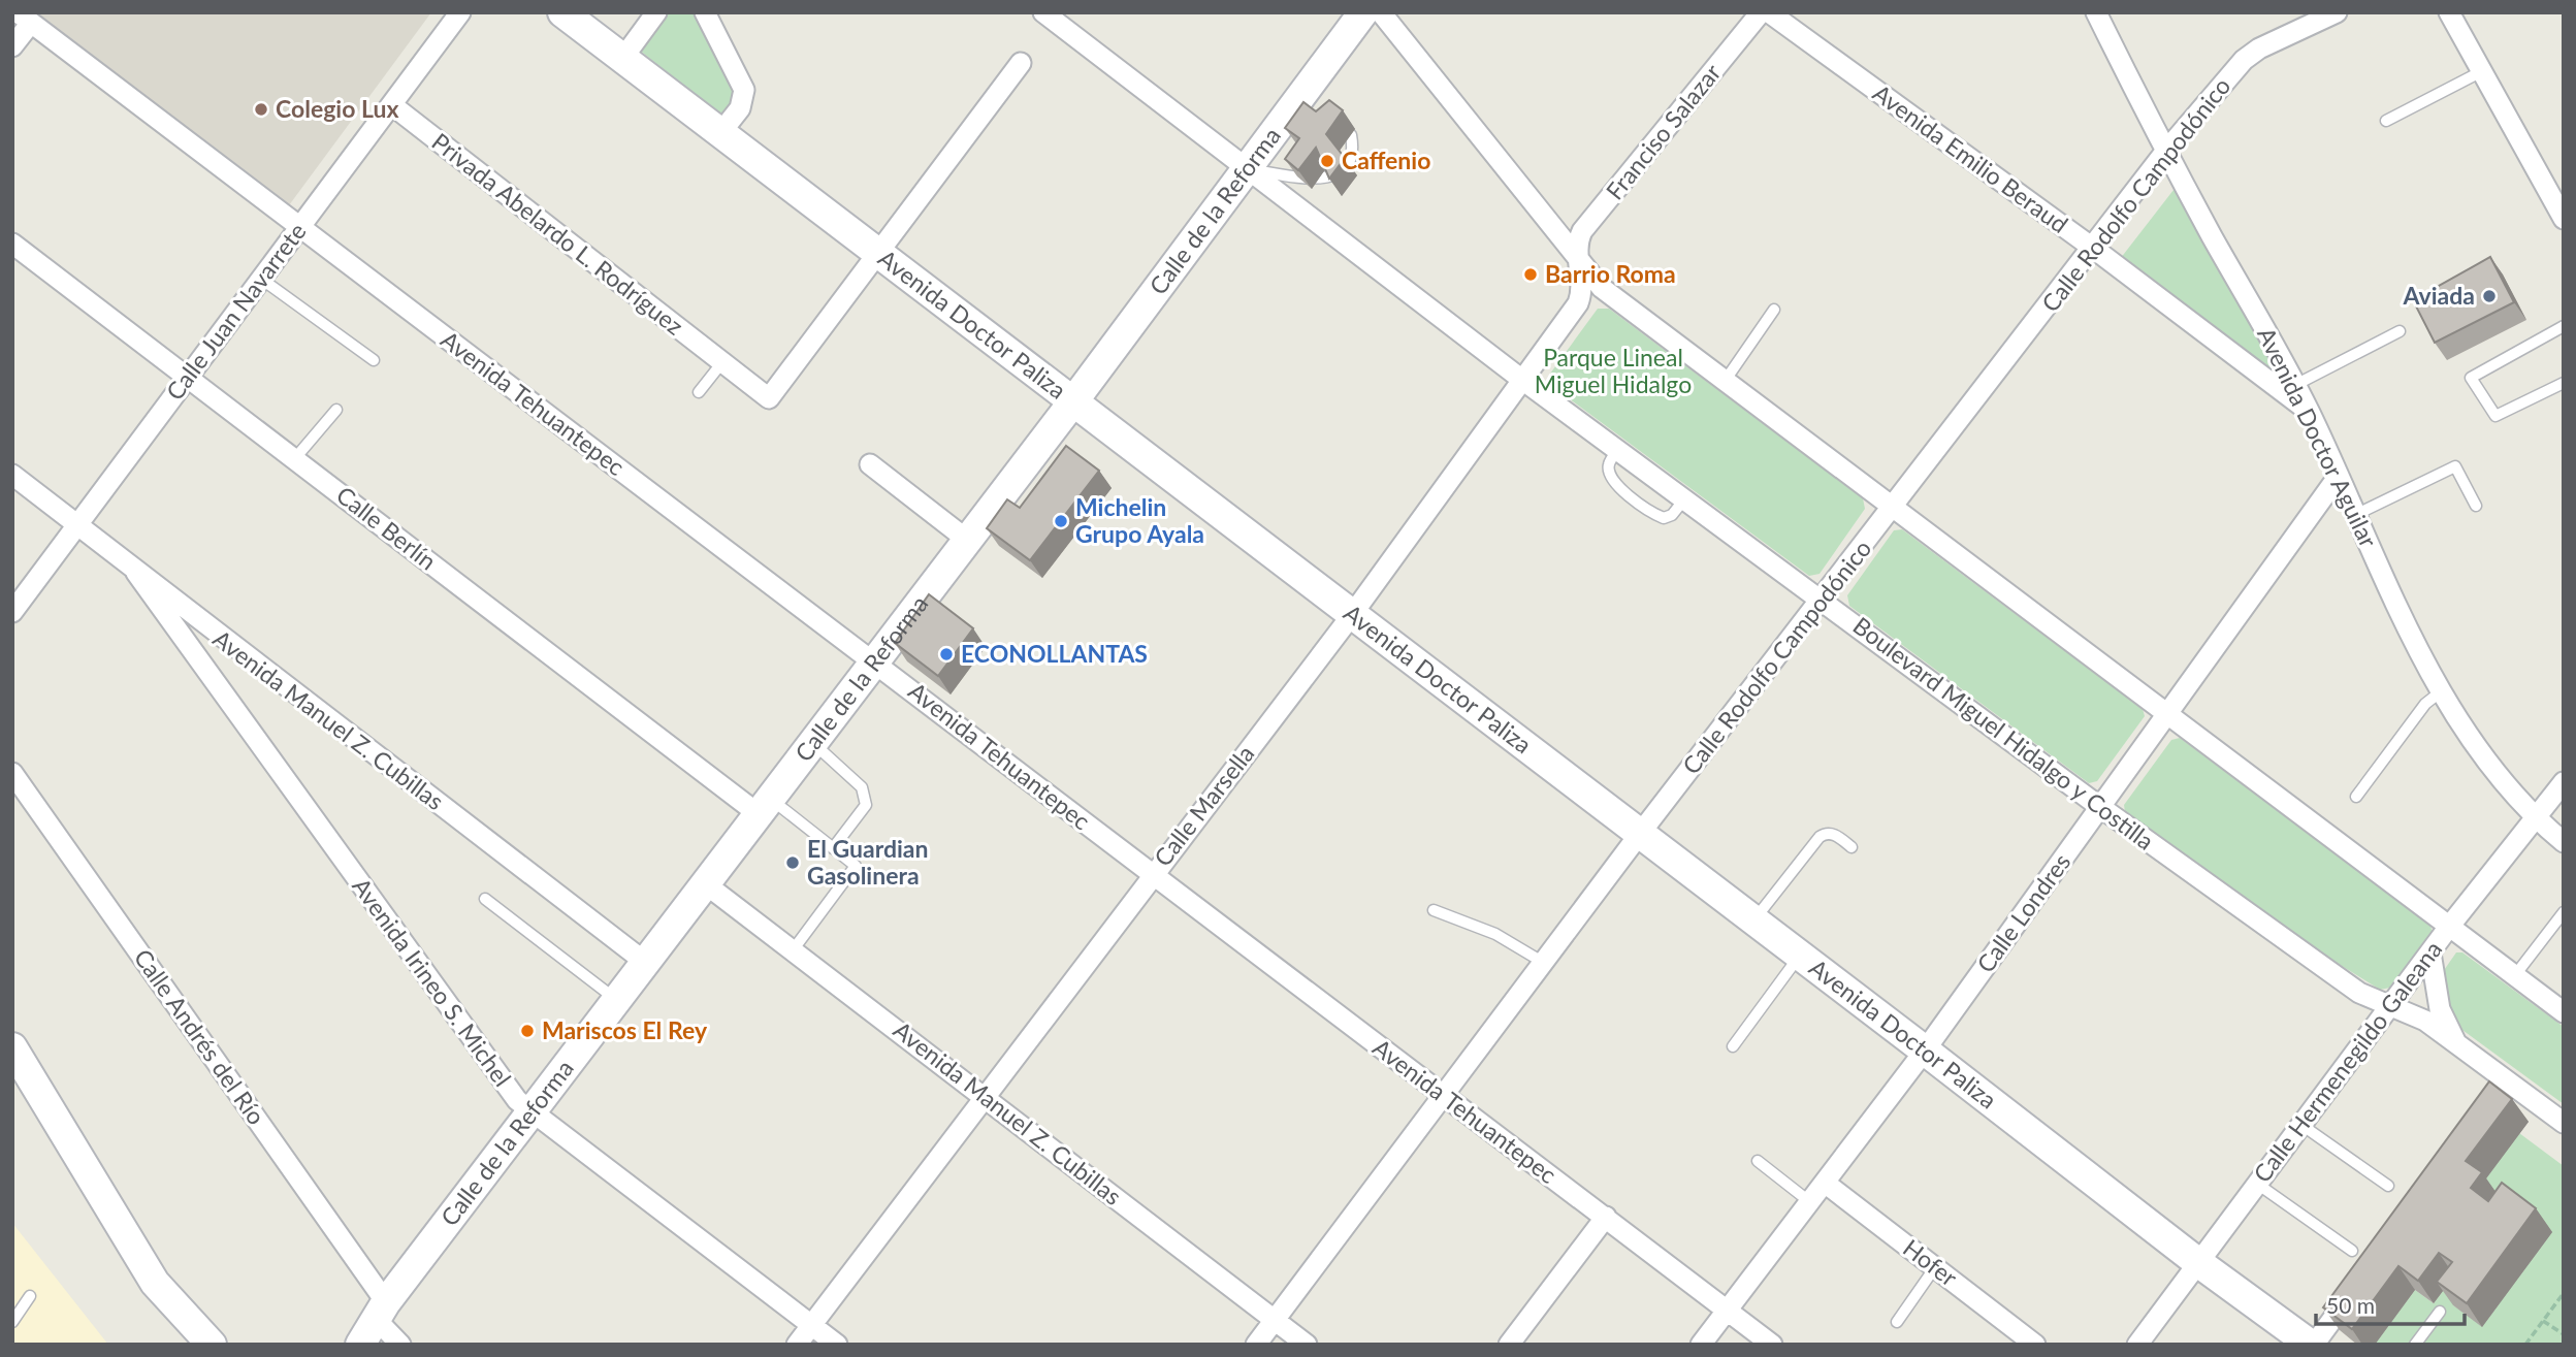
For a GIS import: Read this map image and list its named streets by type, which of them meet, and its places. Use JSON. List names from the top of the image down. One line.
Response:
{"streets":{"main road":["Calle de la Reforma","Avenida Doctor Paliza"],"street":["Franciso Salazar","Avenida Emilio Beraud","Calle Rodolfo Campodónico","Privada Abelardo L. Rodríguez","Calle Juan Navarrete","Avenida Tehuantepec","Avenida Doctor Aguilar","Calle Berlín","Avenida Manuel Z. Cubillas","Boulevard Miguel Hidalgo y Costilla","Calle Marsella","Calle Londres","Avenida Irineo S. Michel","Calle Andrés del Río","Calle Hermenegildo Galeana","Hofer"]},"crossings":[["Franciso Salazar","Calle Marsella"],["Avenida Emilio Beraud","Calle Rodolfo Campodónico"],["Avenida Emilio Beraud","Avenida Doctor Aguilar"],["Calle Rodolfo Campodónico","Avenida Doctor Paliza"],["Calle Rodolfo Campodónico","Avenida Tehuantepec"],["Calle Rodolfo Campodónico","Avenida Doctor Aguilar"],["Calle Rodolfo Campodónico","Avenida Manuel Z. Cubillas"],["Calle Rodolfo Campodónico","Boulevard Miguel Hidalgo y Costilla"],["Calle de la Reforma","Avenida Doctor Paliza"],["Calle de la Reforma","Avenida Tehuantepec"],["Calle de la Reforma","Calle Berlín"],["Calle de la Reforma","Avenida Manuel Z. Cubillas"],["Calle de la Reforma","Boulevard Miguel Hidalgo y Costilla"],["Calle de la Reforma","Avenida Irineo S. Michel"],["Calle de la Reforma","Calle Andrés del Río"],["Privada Abelardo L. Rodríguez","Calle Juan Navarrete"],["Privada Abelardo L. Rodríguez","Avenida Doctor Paliza"],["Calle Juan Navarrete","Avenida Tehuantepec"],["Calle Juan Navarrete","Calle Berlín"],["Calle Juan Navarrete","Avenida Manuel Z. Cubillas"],["Avenida Doctor Paliza","Calle Marsella"],["Avenida Doctor Paliza","Calle Londres"],["Avenida Doctor Paliza","Calle Hermenegildo Galeana"],["Avenida Tehuantepec","Calle Marsella"],["Avenida Tehuantepec","Calle Londres"],["Avenida Doctor Aguilar","Calle Londres"],["Avenida Doctor Aguilar","Calle Hermenegildo Galeana"],["Avenida Manuel Z. Cubillas","Calle Marsella"],["Avenida Manuel Z. Cubillas","Avenida Irineo S. Michel"],["Boulevard Miguel Hidalgo y Costilla","Calle Marsella"],["Boulevard Miguel Hidalgo y Costilla","Calle Londres"],["Boulevard Miguel Hidalgo y Costilla","Calle Hermenegildo Galeana"],["Calle Marsella","Avenida Irineo S. Michel"],["Calle Londres","Hofer"]],"parks":["Parque Lineal Miguel Hidalgo"],"places":["Colegio Lux","Caffenio","Barrio Roma","Aviada","Michelin Grupo Ayala","ECONOLLANTAS","El Guardian Gasolinera","Mariscos El Rey"],"scale_bar":"50 m"}
